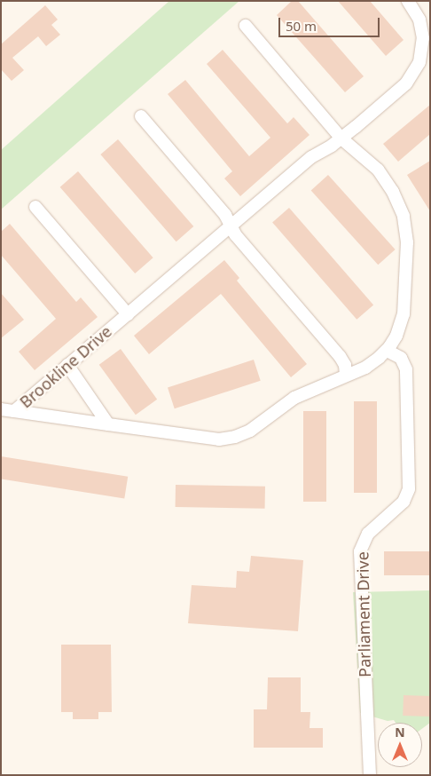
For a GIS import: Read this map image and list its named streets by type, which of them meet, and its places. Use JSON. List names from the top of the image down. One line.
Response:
{"streets":{"street":["Brookline Drive","Parliament Drive"]},"scale_bar":"50 m","north":"top"}
